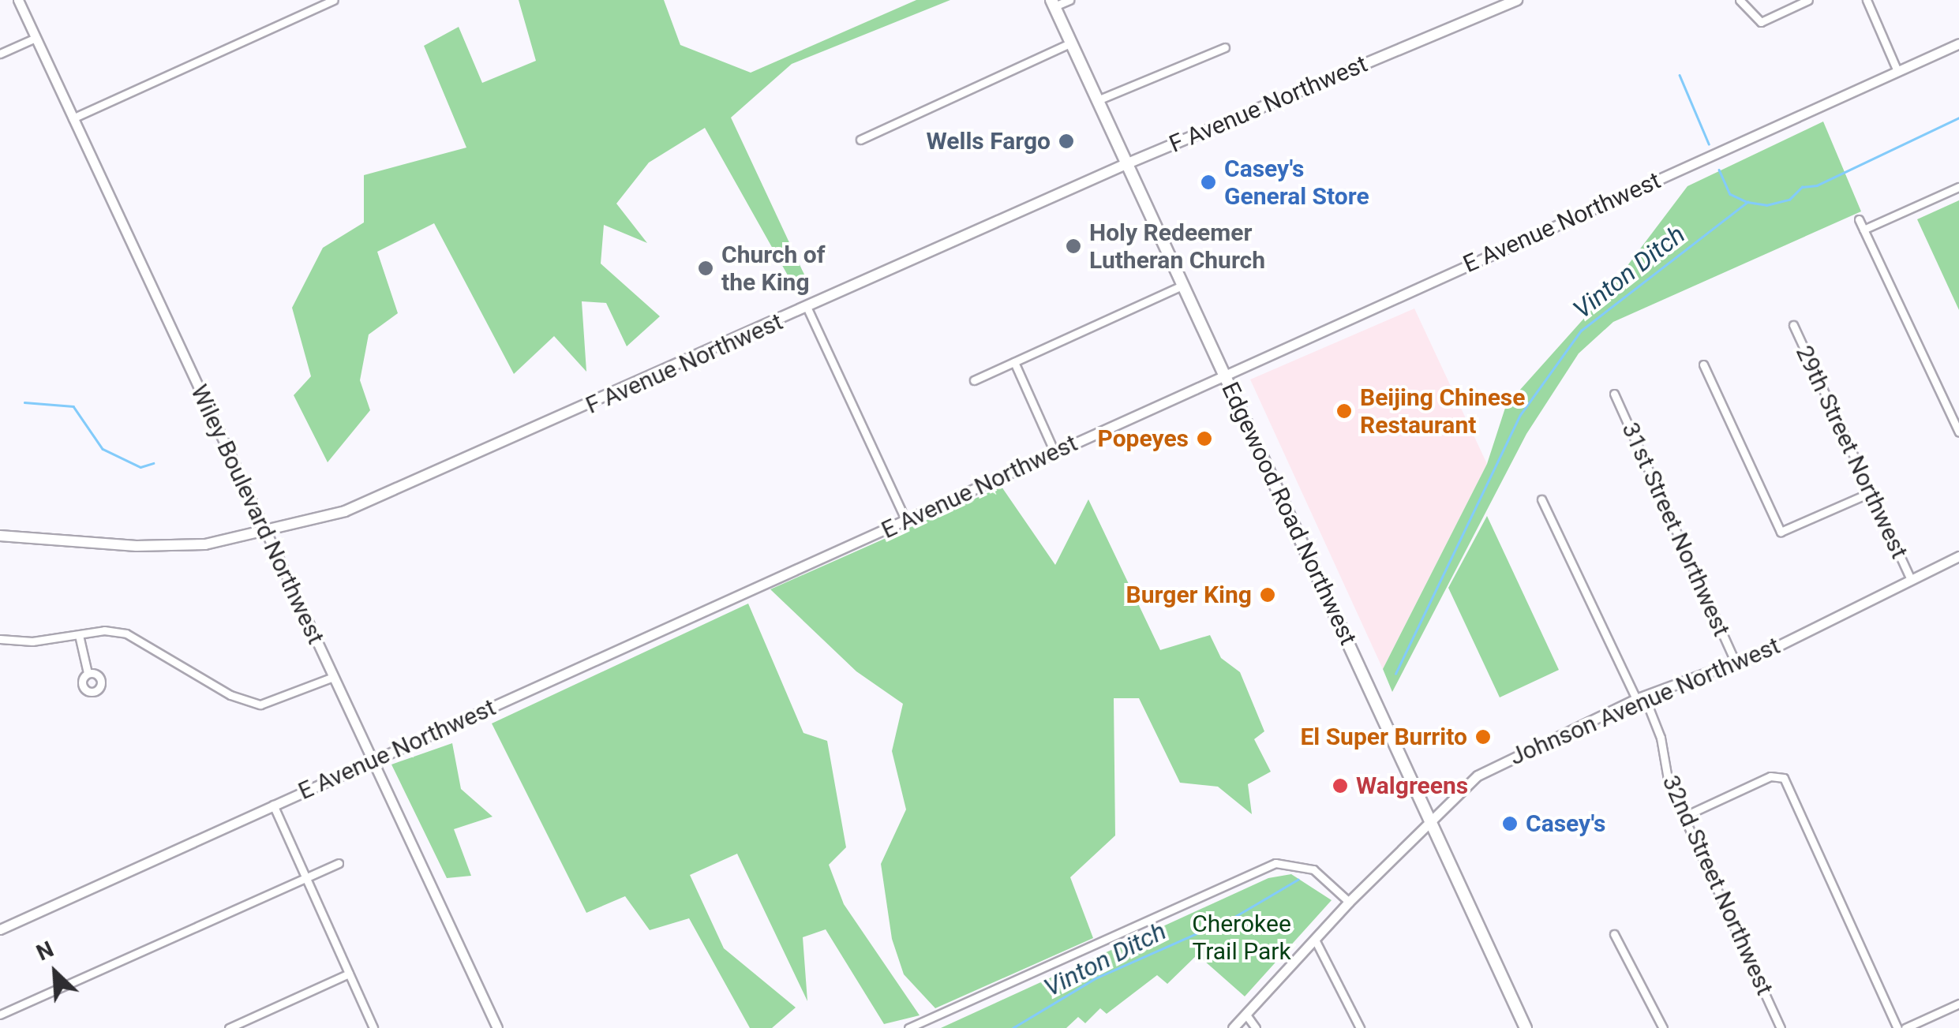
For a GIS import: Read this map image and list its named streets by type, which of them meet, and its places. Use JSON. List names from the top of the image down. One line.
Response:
{"streets":{"main road":["F Avenue Northwest","Edgewood Road Northwest"],"street":["E Avenue Northwest","29th Street Northwest","Wiley Boulevard Northwest","31st Street Northwest","Johnson Avenue Northwest","32nd Street Northwest"]},"crossings":[["F Avenue Northwest","Edgewood Road Northwest"],["F Avenue Northwest","Wiley Boulevard Northwest"],["E Avenue Northwest","Edgewood Road Northwest"],["E Avenue Northwest","Wiley Boulevard Northwest"],["29th Street Northwest","Johnson Avenue Northwest"],["Edgewood Road Northwest","Johnson Avenue Northwest"],["31st Street Northwest","Johnson Avenue Northwest"],["Johnson Avenue Northwest","32nd Street Northwest"]],"water":["Vinton Ditch"],"parks":["Cherokee Trail Park"],"places":["Wells Fargo","Casey's General Store","Holy Redeemer Lutheran Church","Church of the King","Beijing Chinese Restaurant","Popeyes","Burger King","El Super Burrito","Walgreens","Casey's"],"north":"top left"}
